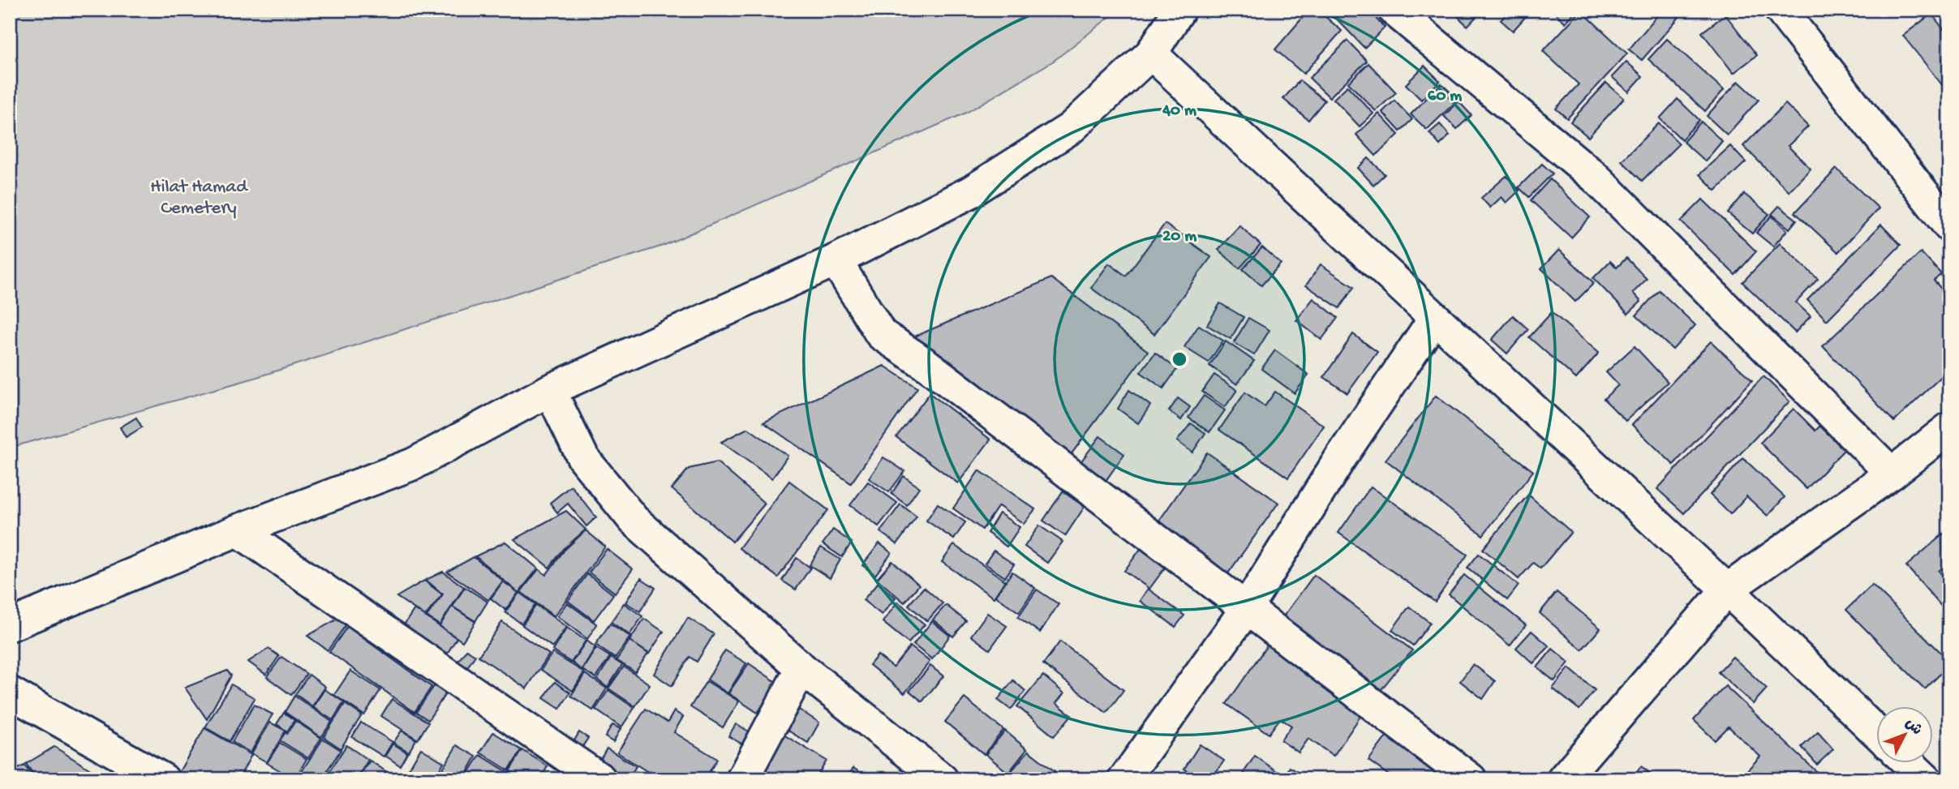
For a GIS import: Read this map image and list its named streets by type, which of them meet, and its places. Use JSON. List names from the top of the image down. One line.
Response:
{"parks":["Hilat Hamad Cemetery"],"north":"top right","rings":["60 m","40 m","20 m"]}
